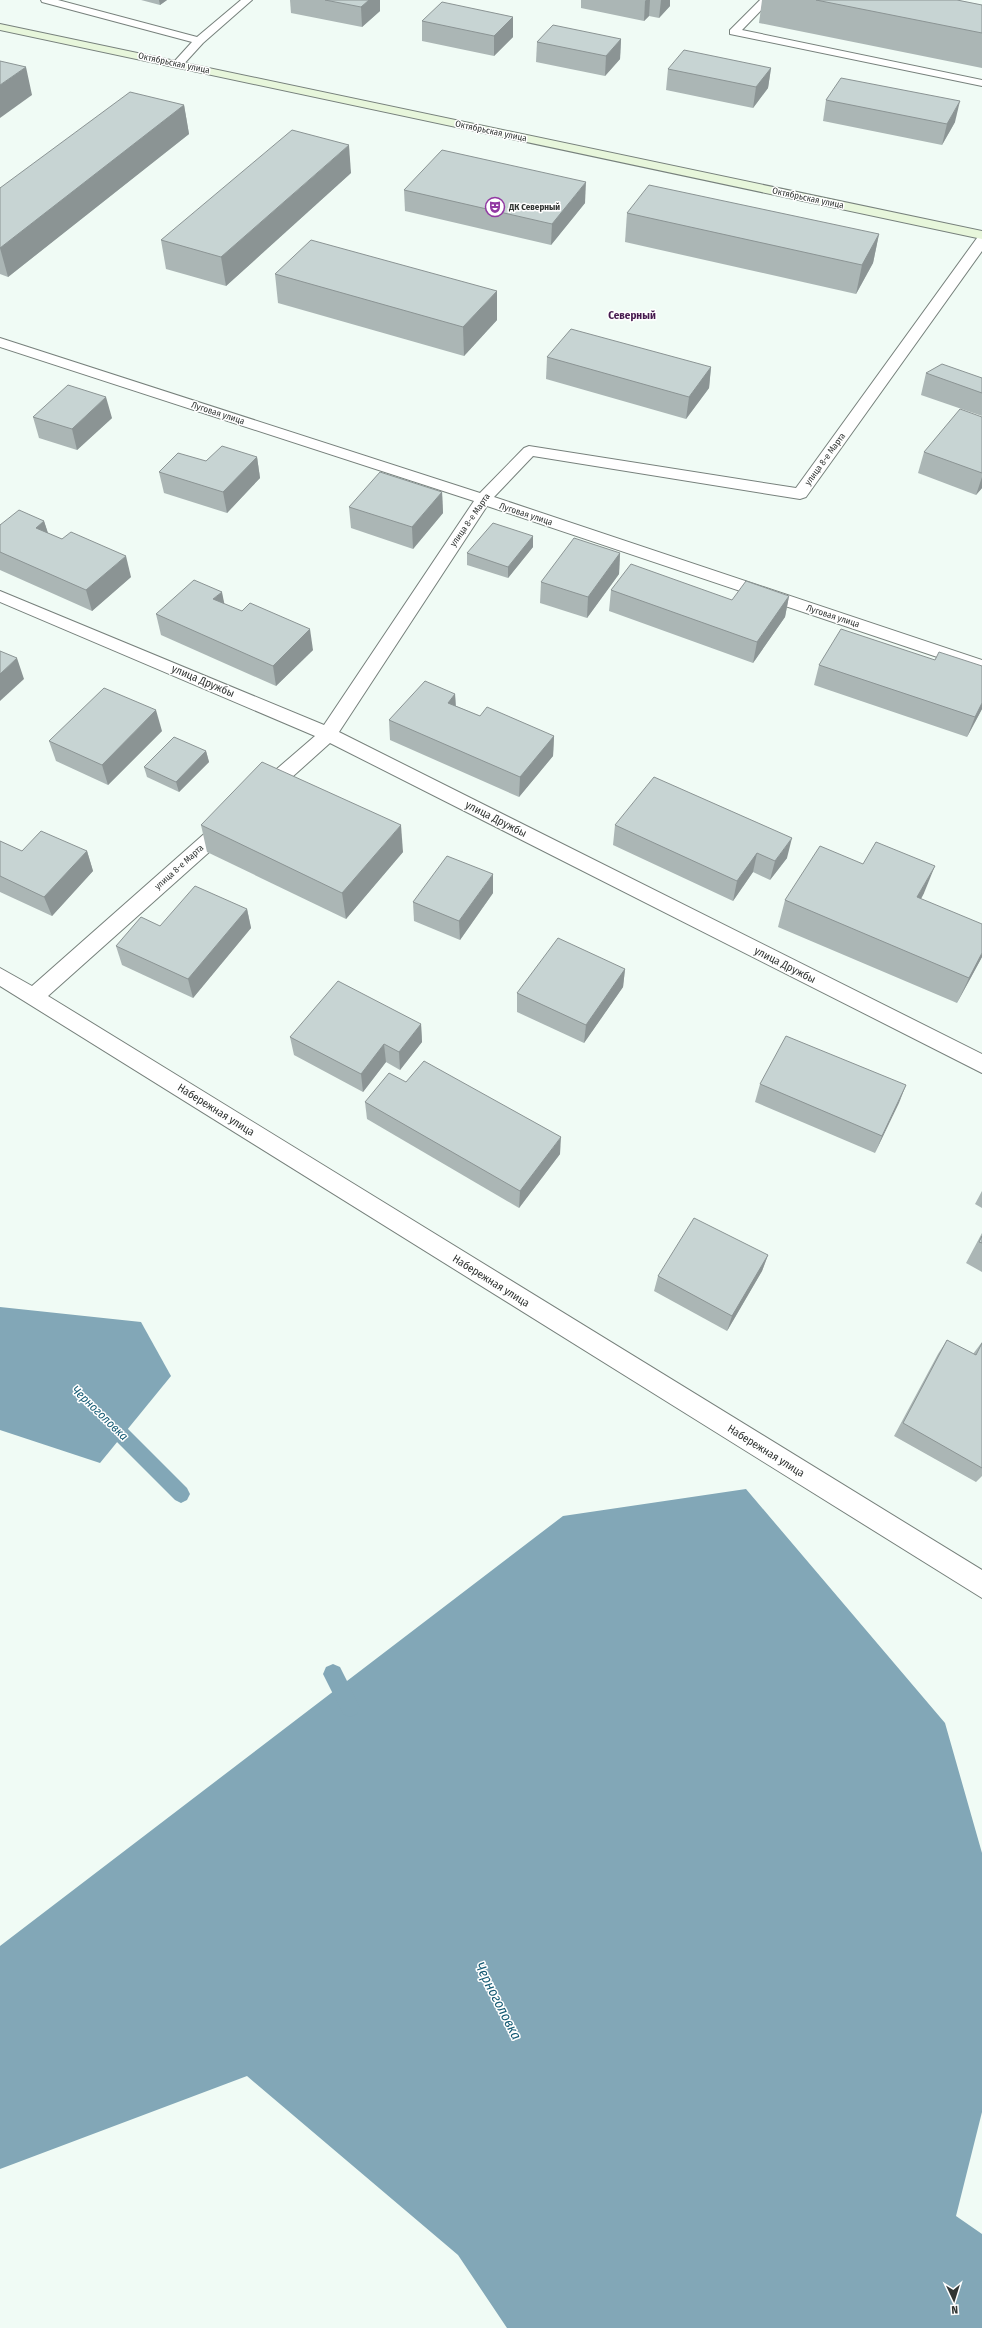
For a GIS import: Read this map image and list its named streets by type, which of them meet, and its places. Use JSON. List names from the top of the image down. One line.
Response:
{"streets":{"street":["Октябрьская улица","Луговая улица","улица 8-е Марта","улица Дружбы","Набережная улица"]},"crossings":[["Луговая улица","улица 8-е Марта"],["улица 8-е Марта","улица Дружбы"],["улица 8-е Марта","Набережная улица"]],"districts":["Северный"],"water":["Черноголовка"],"places":{"theatre":["ДК Северный"]},"north":"bottom"}
